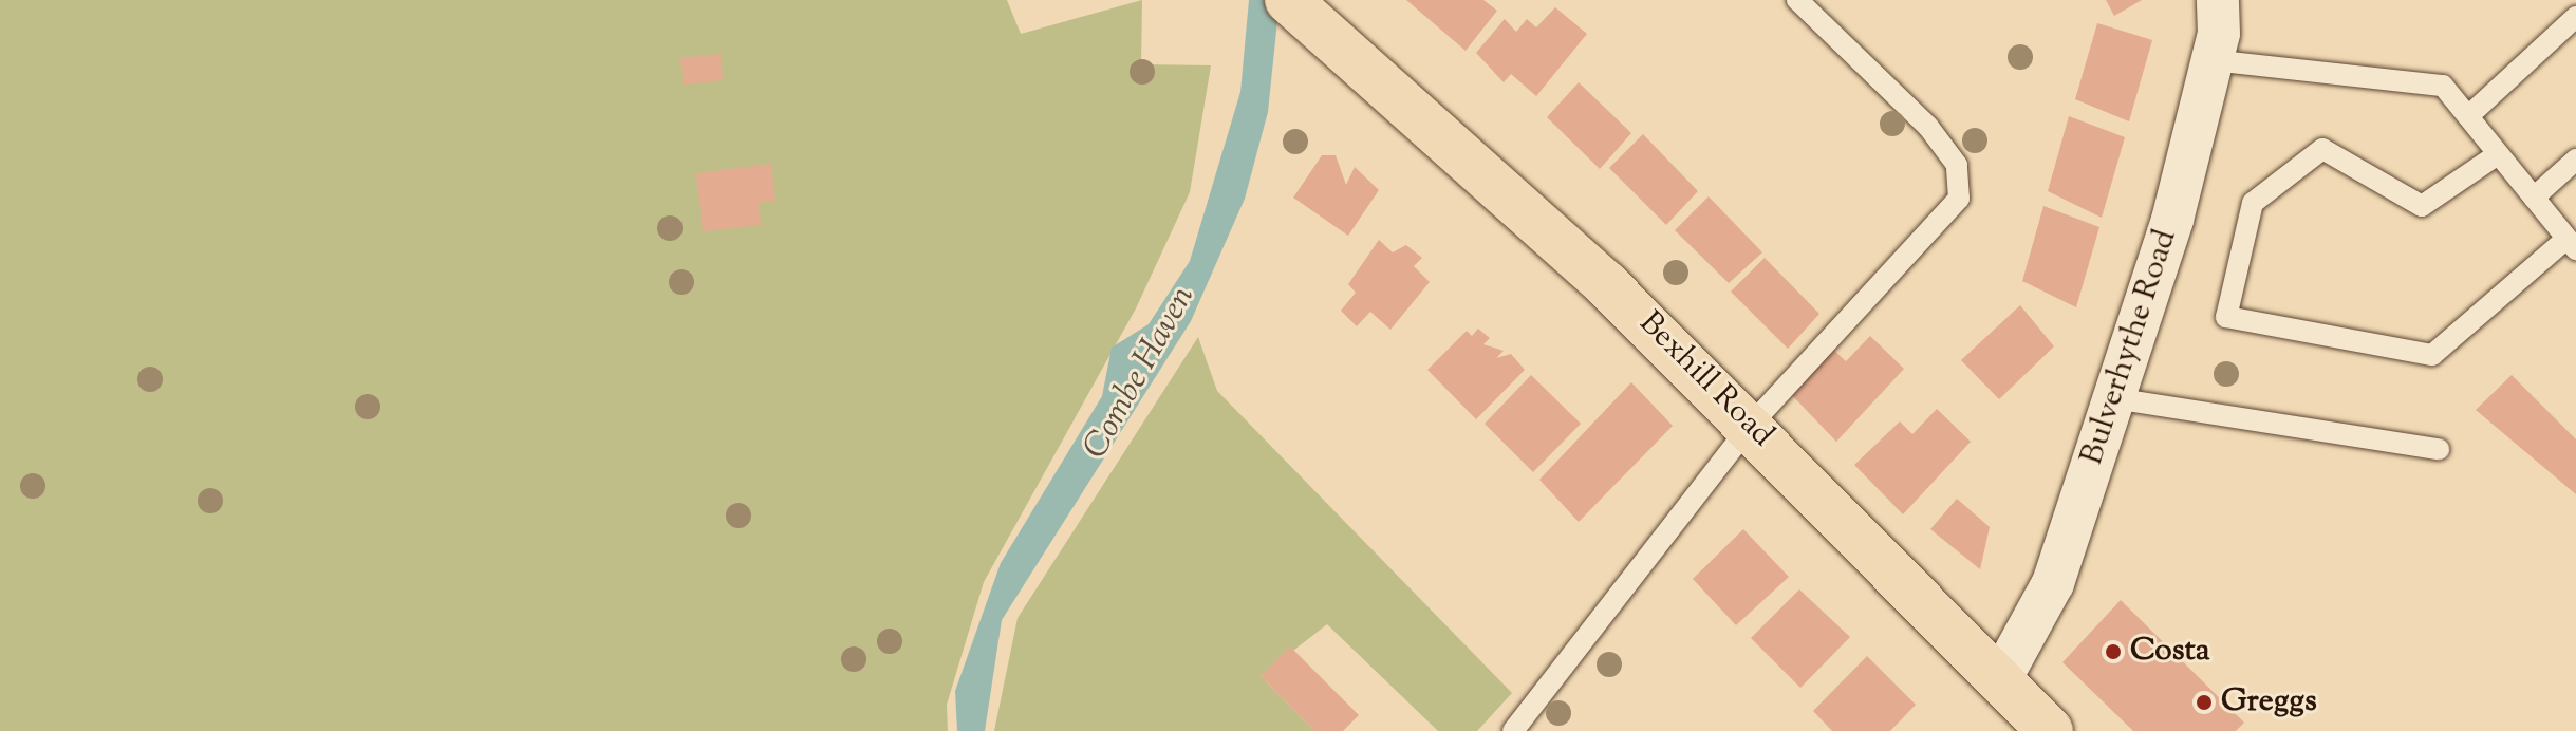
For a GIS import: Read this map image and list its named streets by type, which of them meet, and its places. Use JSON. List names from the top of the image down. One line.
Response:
{"streets":{"highway":["Bexhill Road"],"street":["Bulverhythe Road"]},"crossings":[["Bulverhythe Road","Bexhill Road"]],"water":["Combe Haven"],"places":["Costa","Greggs"]}
